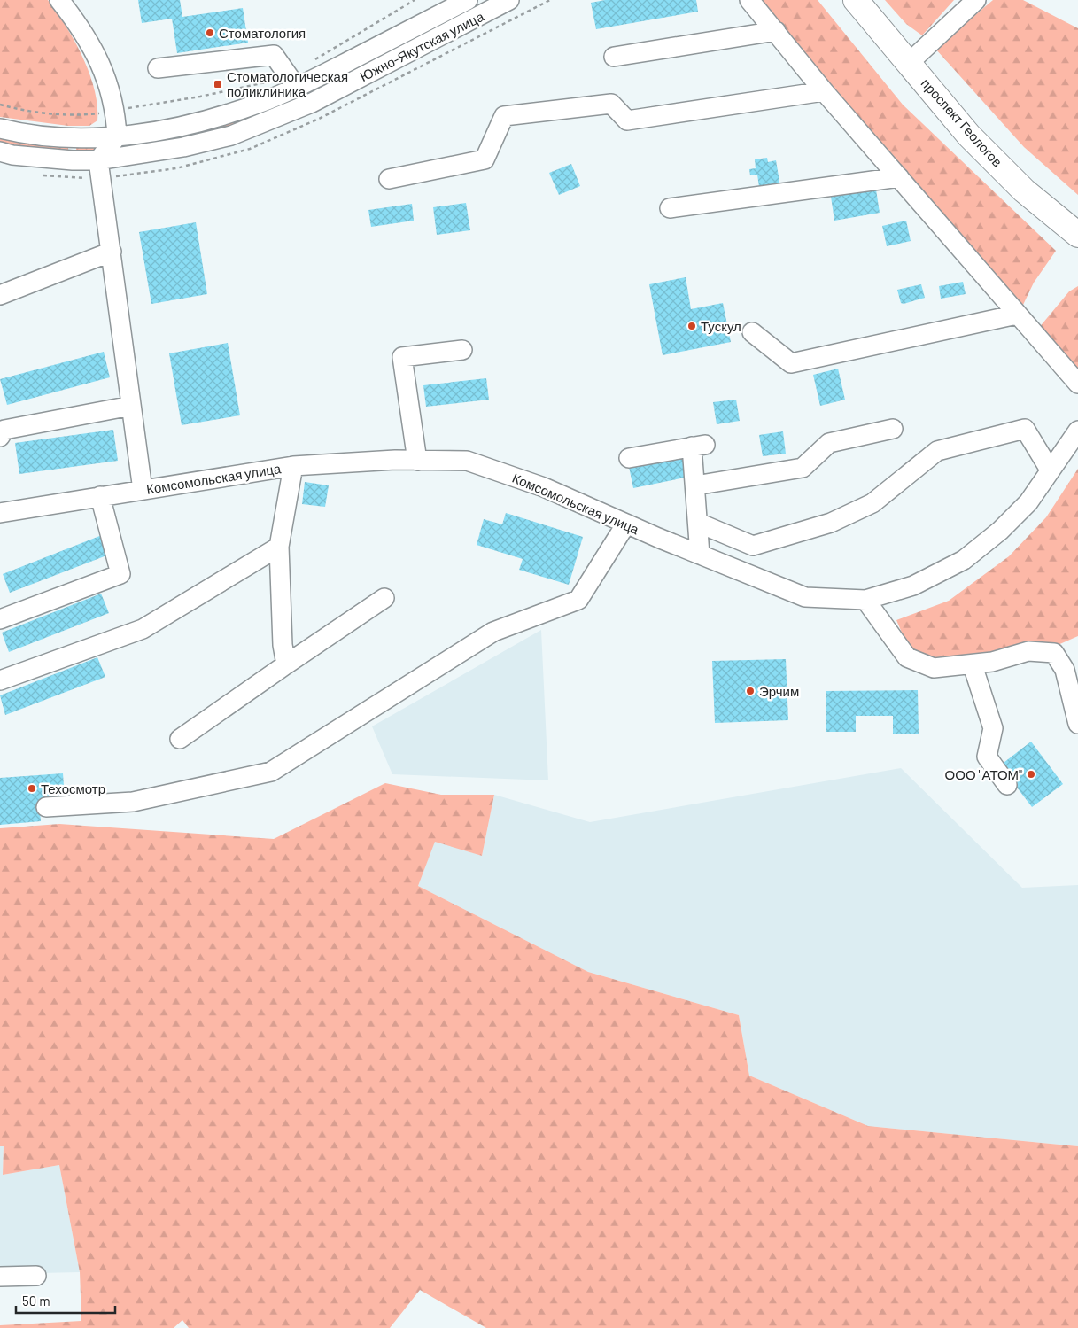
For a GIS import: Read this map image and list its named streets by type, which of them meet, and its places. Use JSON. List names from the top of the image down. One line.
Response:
{"streets":{"main road":["проспект Геологов"],"street":["Южно-Якутская улица","Комсомольская улица"]},"places":{"other":["Стоматология","Тускул","Эрчим","ООО \"АТОМ\"","Техосмотр"],"transit":["Стоматологическая поликлиника"]},"scale_bar":"50 m"}
